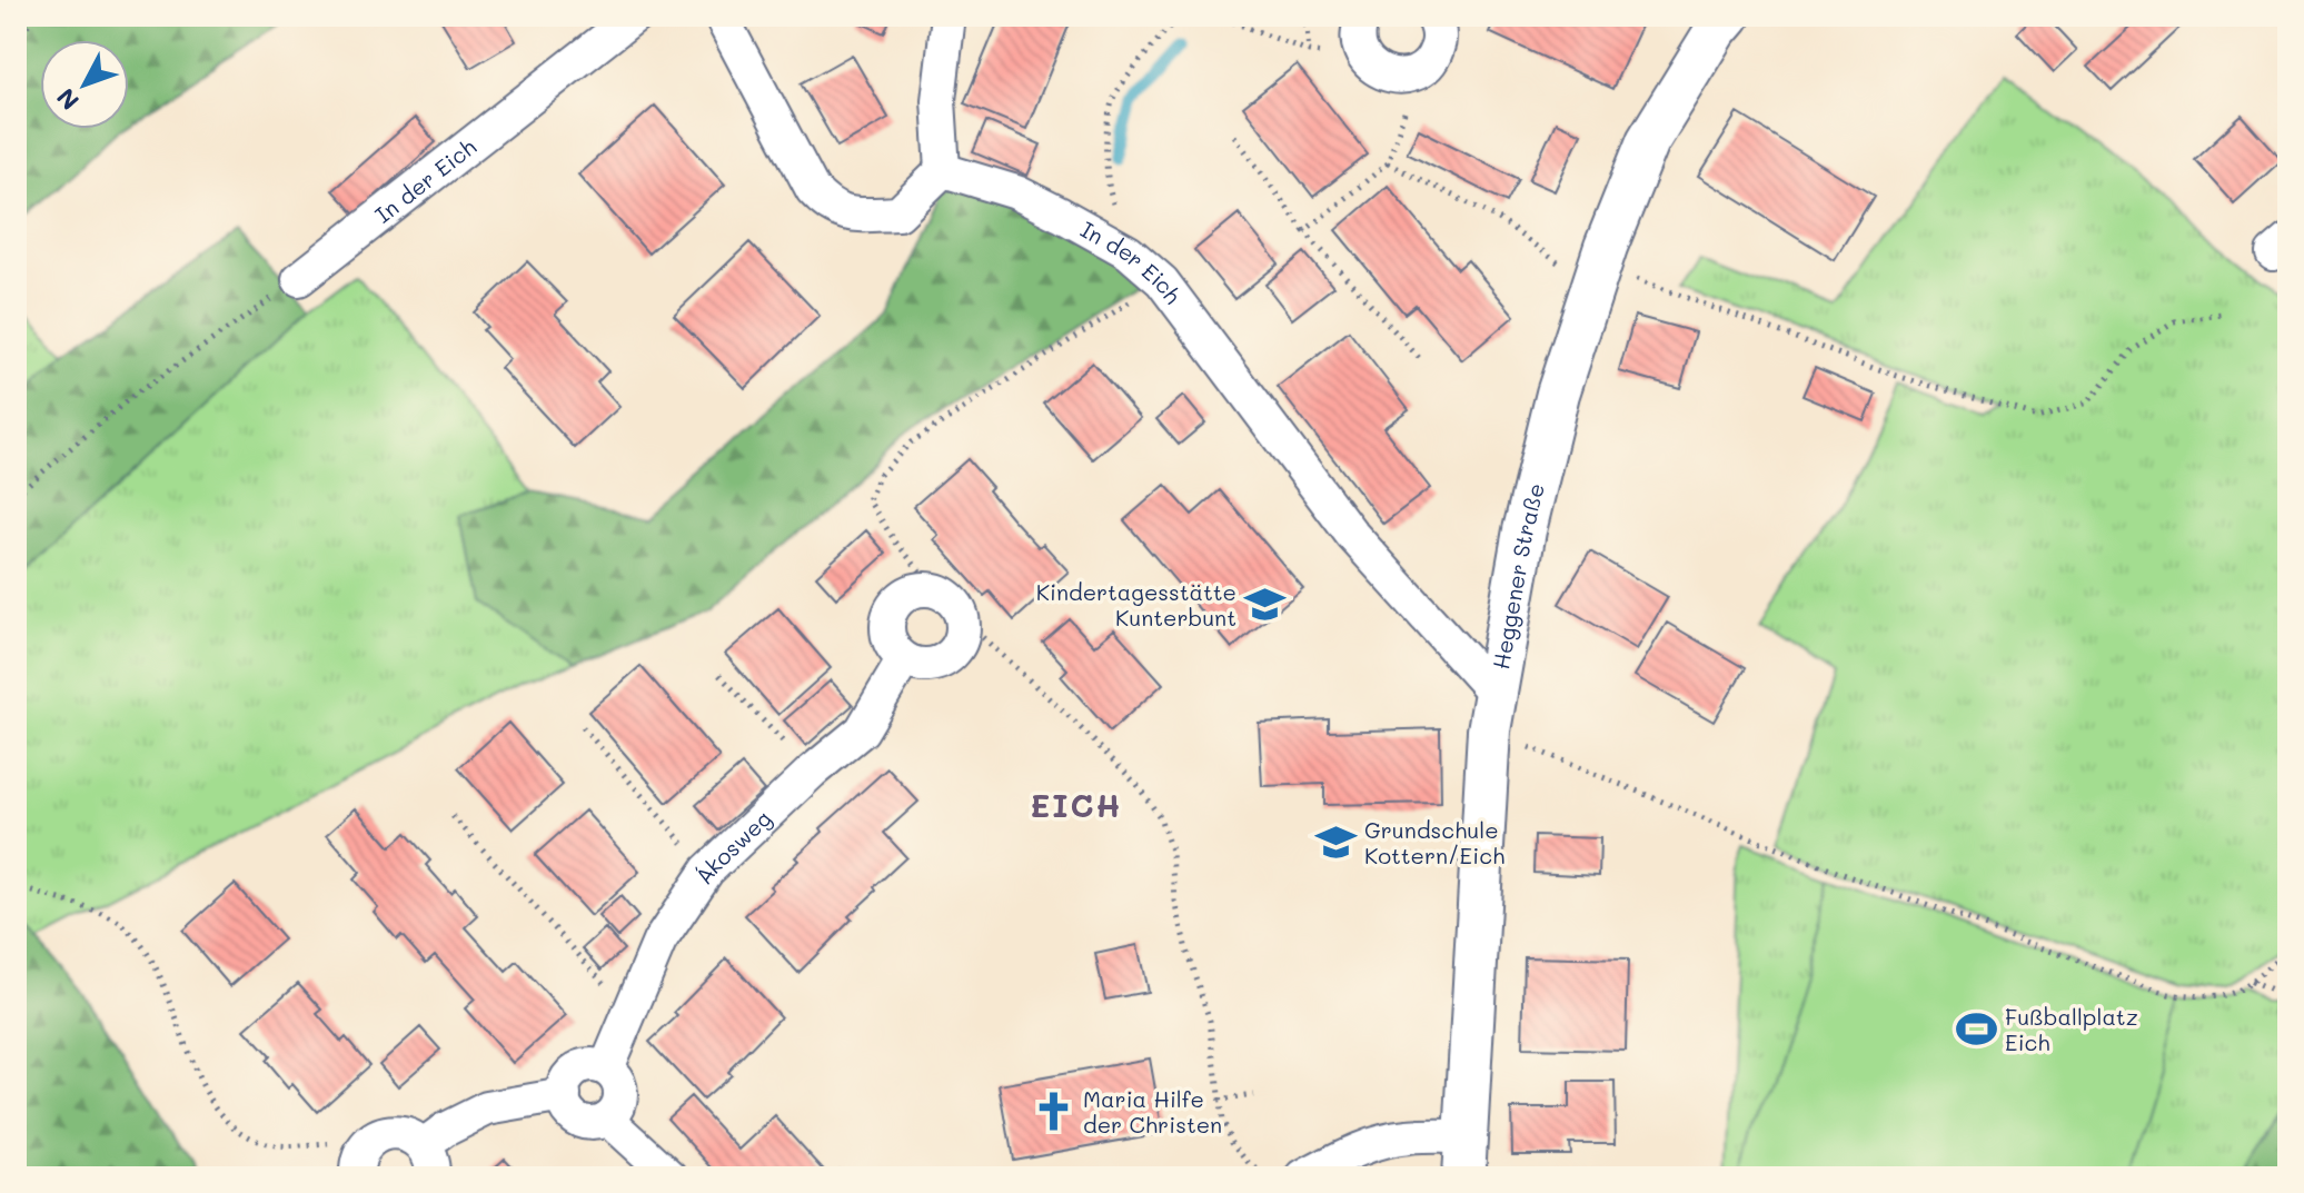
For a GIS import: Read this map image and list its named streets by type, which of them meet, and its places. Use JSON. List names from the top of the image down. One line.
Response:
{"streets":{"street":["In der Eich","Heggener Straße","Ákosweg"]},"crossings":[["In der Eich","Heggener Straße"]],"districts":["EICH"],"places":{"school or university":["Kindertagesstätte Kunterbunt","Grundschule Kottern/Eich"],"sports":["Fußballplatz Eich"],"church":["Maria Hilfe der Christen"]},"north":"bottom left"}
